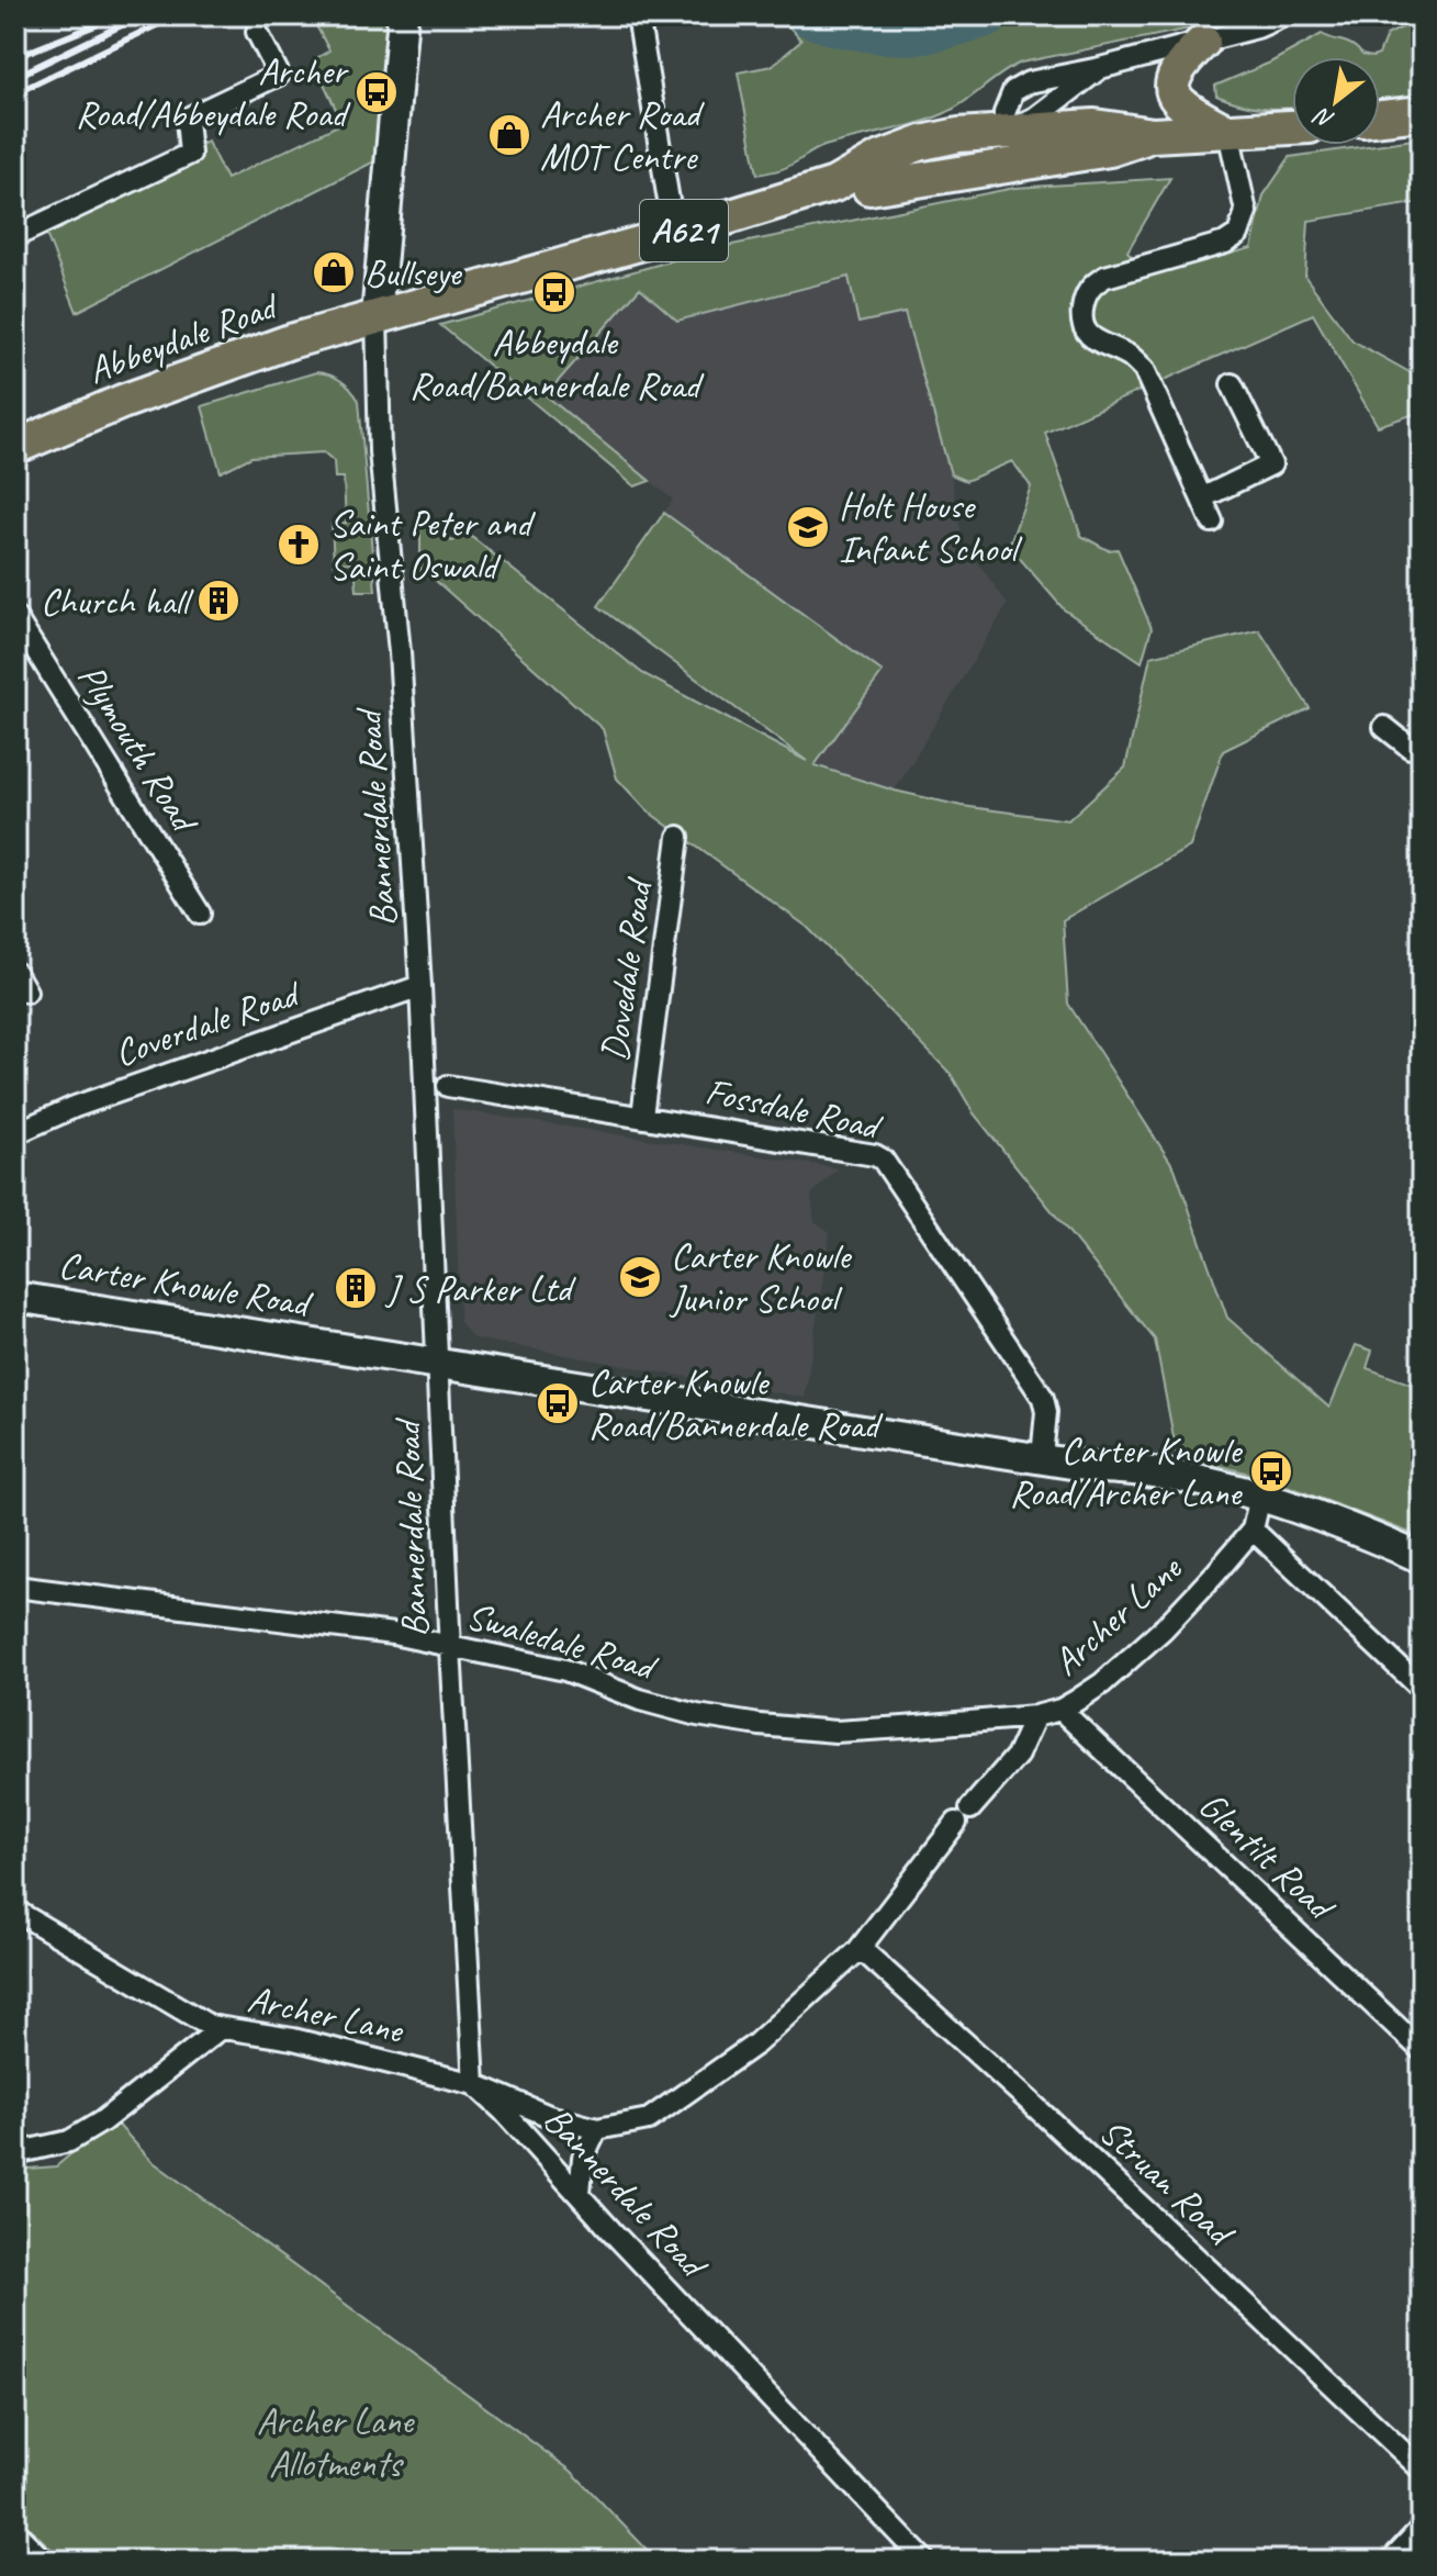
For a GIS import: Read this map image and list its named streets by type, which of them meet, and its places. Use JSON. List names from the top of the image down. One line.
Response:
{"streets":{"main road":["A621","Abbeydale Road"],"street":["Plymouth Road","Bannerdale Road","Dovedale Road","Coverdale Road","Fossdale Road","Carter Knowle Road","Archer Lane","Swaledale Road","Glentilt Road","Struan Road"]},"crossings":[["Abbeydale Road","Bannerdale Road"],["Bannerdale Road","Coverdale Road"],["Bannerdale Road","Carter Knowle Road"],["Bannerdale Road","Archer Lane"],["Bannerdale Road","Swaledale Road"],["Dovedale Road","Fossdale Road"],["Fossdale Road","Carter Knowle Road"],["Carter Knowle Road","Archer Lane"],["Archer Lane","Swaledale Road"],["Archer Lane","Glentilt Road"],["Archer Lane","Struan Road"]],"parks":["Archer Lane Allotments"],"places":{"bus stop":["Archer Road/Abbeydale Road","Abbeydale Road/Bannerdale Road","Carter Knowle Road/Bannerdale Road","Carter Knowle Road/Archer Lane"],"shop":["Archer Road MOT Centre","Bullseye"],"school or university":["Holt House Infant School","Carter Knowle Junior School"],"church":["Saint Peter and Saint Oswald"],"building":["Church hall","J S Parker Ltd"]},"north":"bottom left"}
